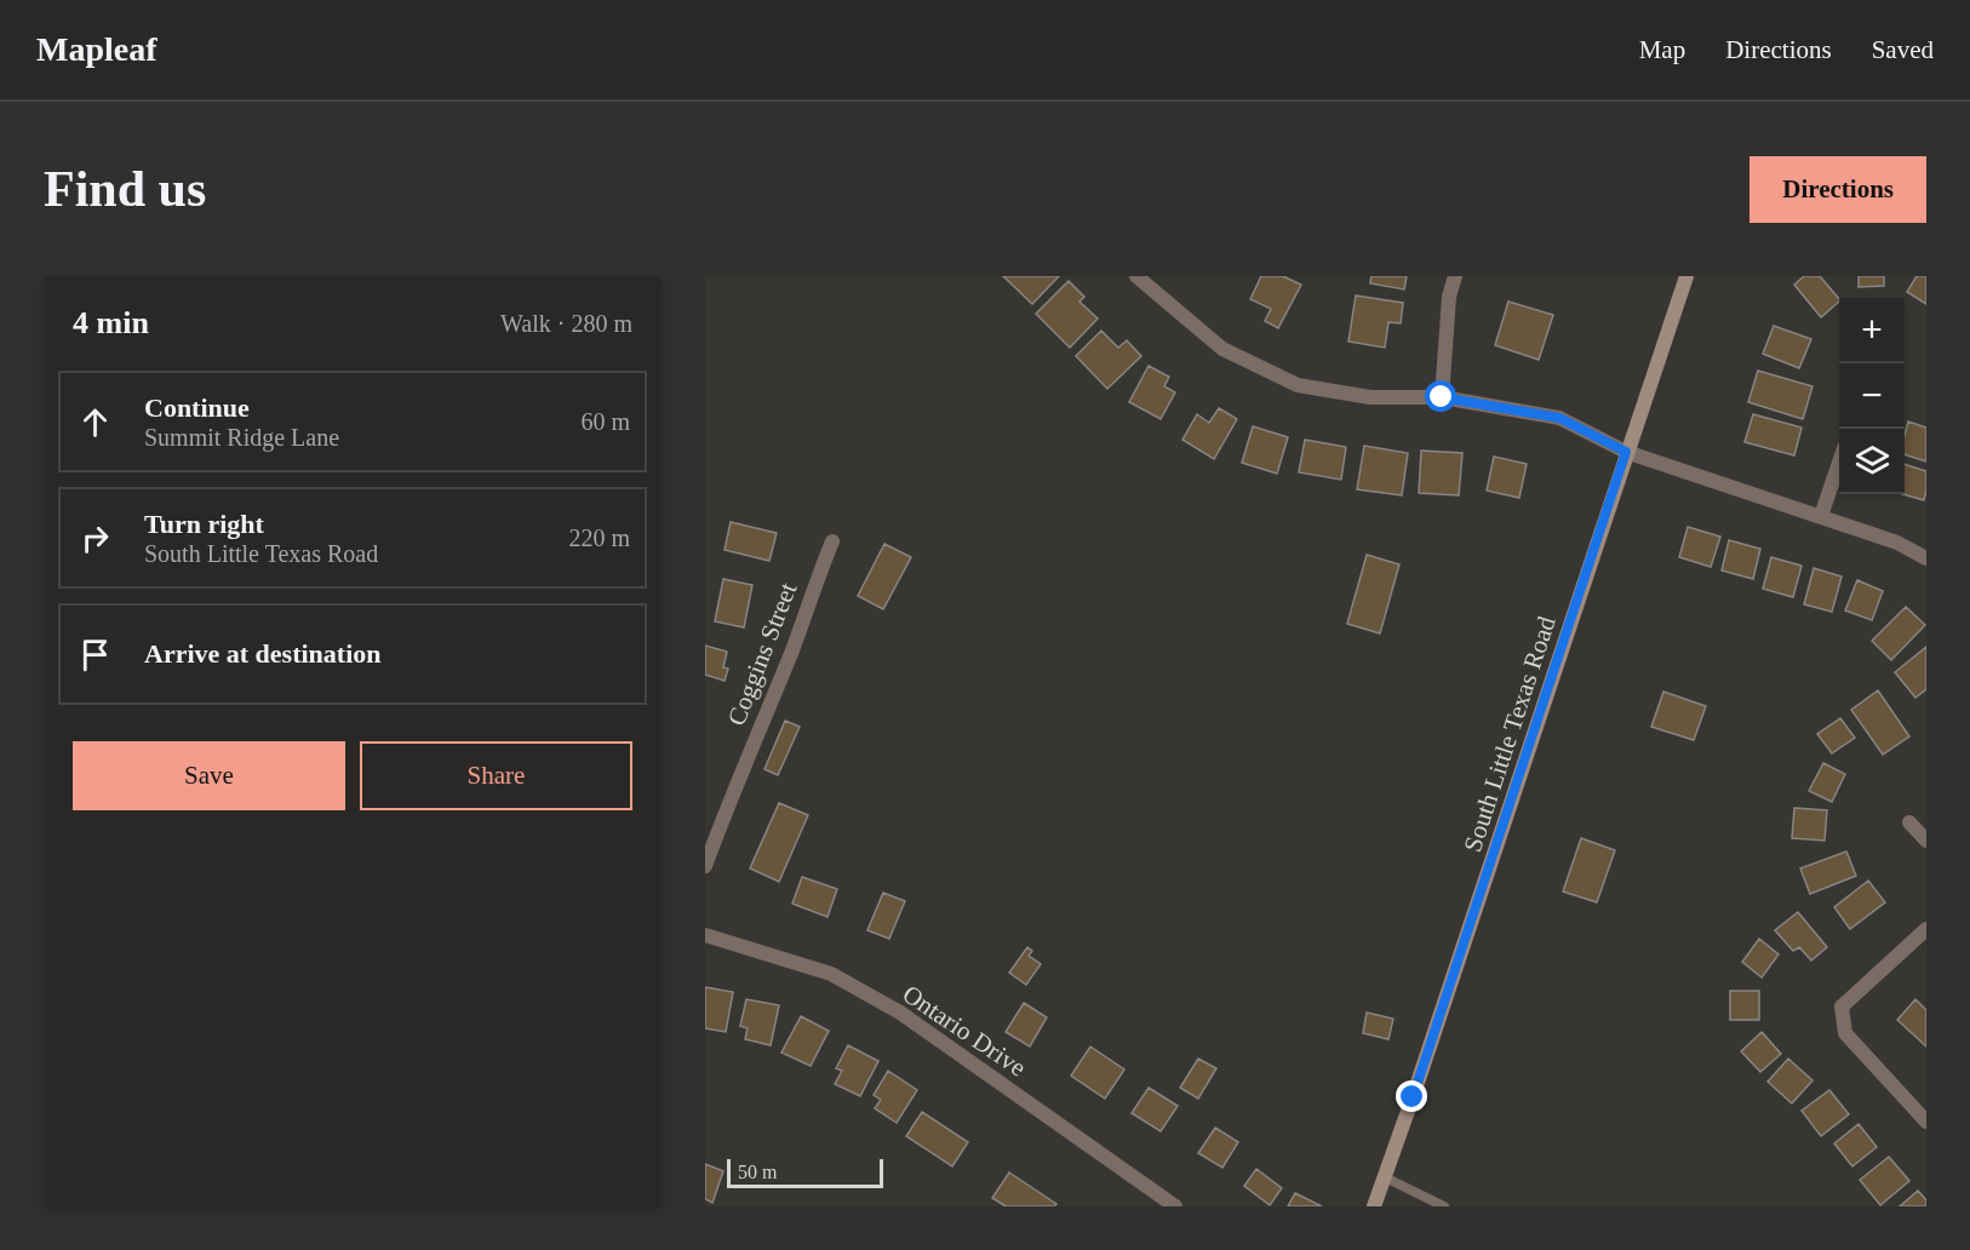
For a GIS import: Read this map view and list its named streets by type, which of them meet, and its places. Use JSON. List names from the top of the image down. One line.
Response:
{"streets":{"street":["Coggins Street","South Little Texas Road","Ontario Drive"]},"scale_bar":"50 m","page":{"header":"Mapleaf","nav":["Map","Directions","Saved"],"buttons":["Directions",["Save","Share"]],"title":"Find us","heading":["4 min","Walk · 280 m"],"map_buttons":["+","−"],"list":[["Continue","Summit Ridge Lane","60 m"],["Turn right","South Little Texas Road","220 m"],"Arrive at destination"],"scale":"50 m"}}
